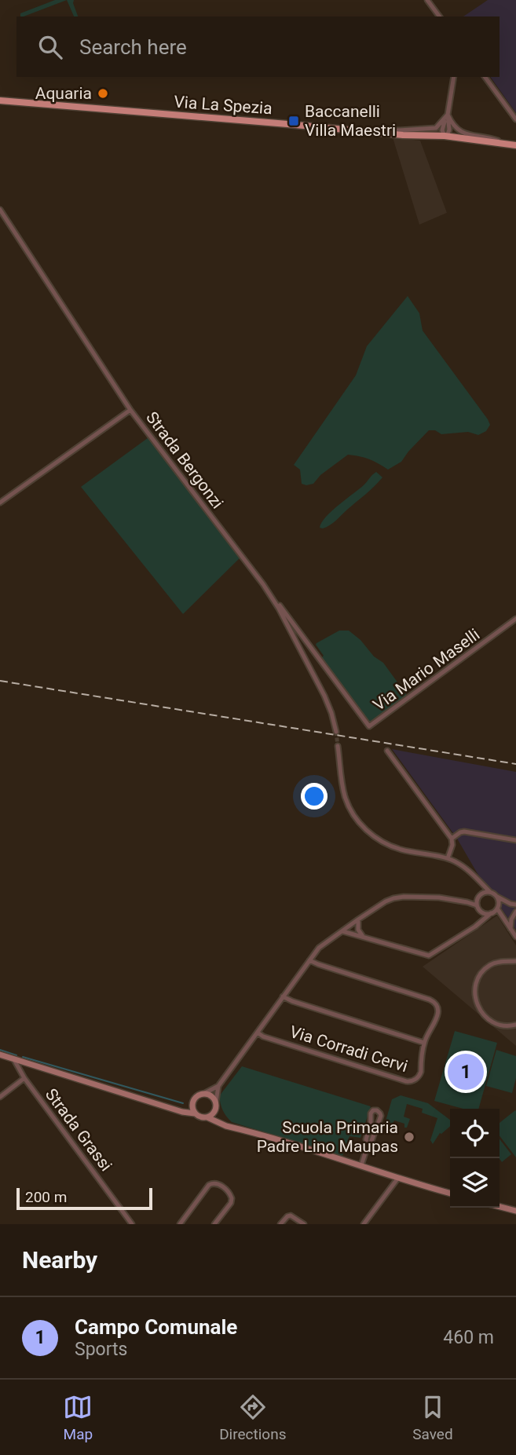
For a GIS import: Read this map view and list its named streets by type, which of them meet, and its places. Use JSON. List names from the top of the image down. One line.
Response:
{"streets":{"main road":["Via La Spezia"],"street":["Strada Bergonzi","Via Mario Maselli","Via Corradi Cervi","Strada Grassi"]},"crossings":[["Strada Bergonzi","Via Mario Maselli"]],"places":{"other":["Aquaria","Scuola Primaria Padre Lino Maupas"],"transit":["Baccanelli Villa Maestri"]},"scale_bar":"200 m","page":{"search":"Search here","pins":"1","scale":"200 m","heading":"Nearby","list":[{"mark":"1","name":"Campo Comunale","note":"Sports","value":"460 m"}],"nav":["Map","Directions","Saved"]}}
